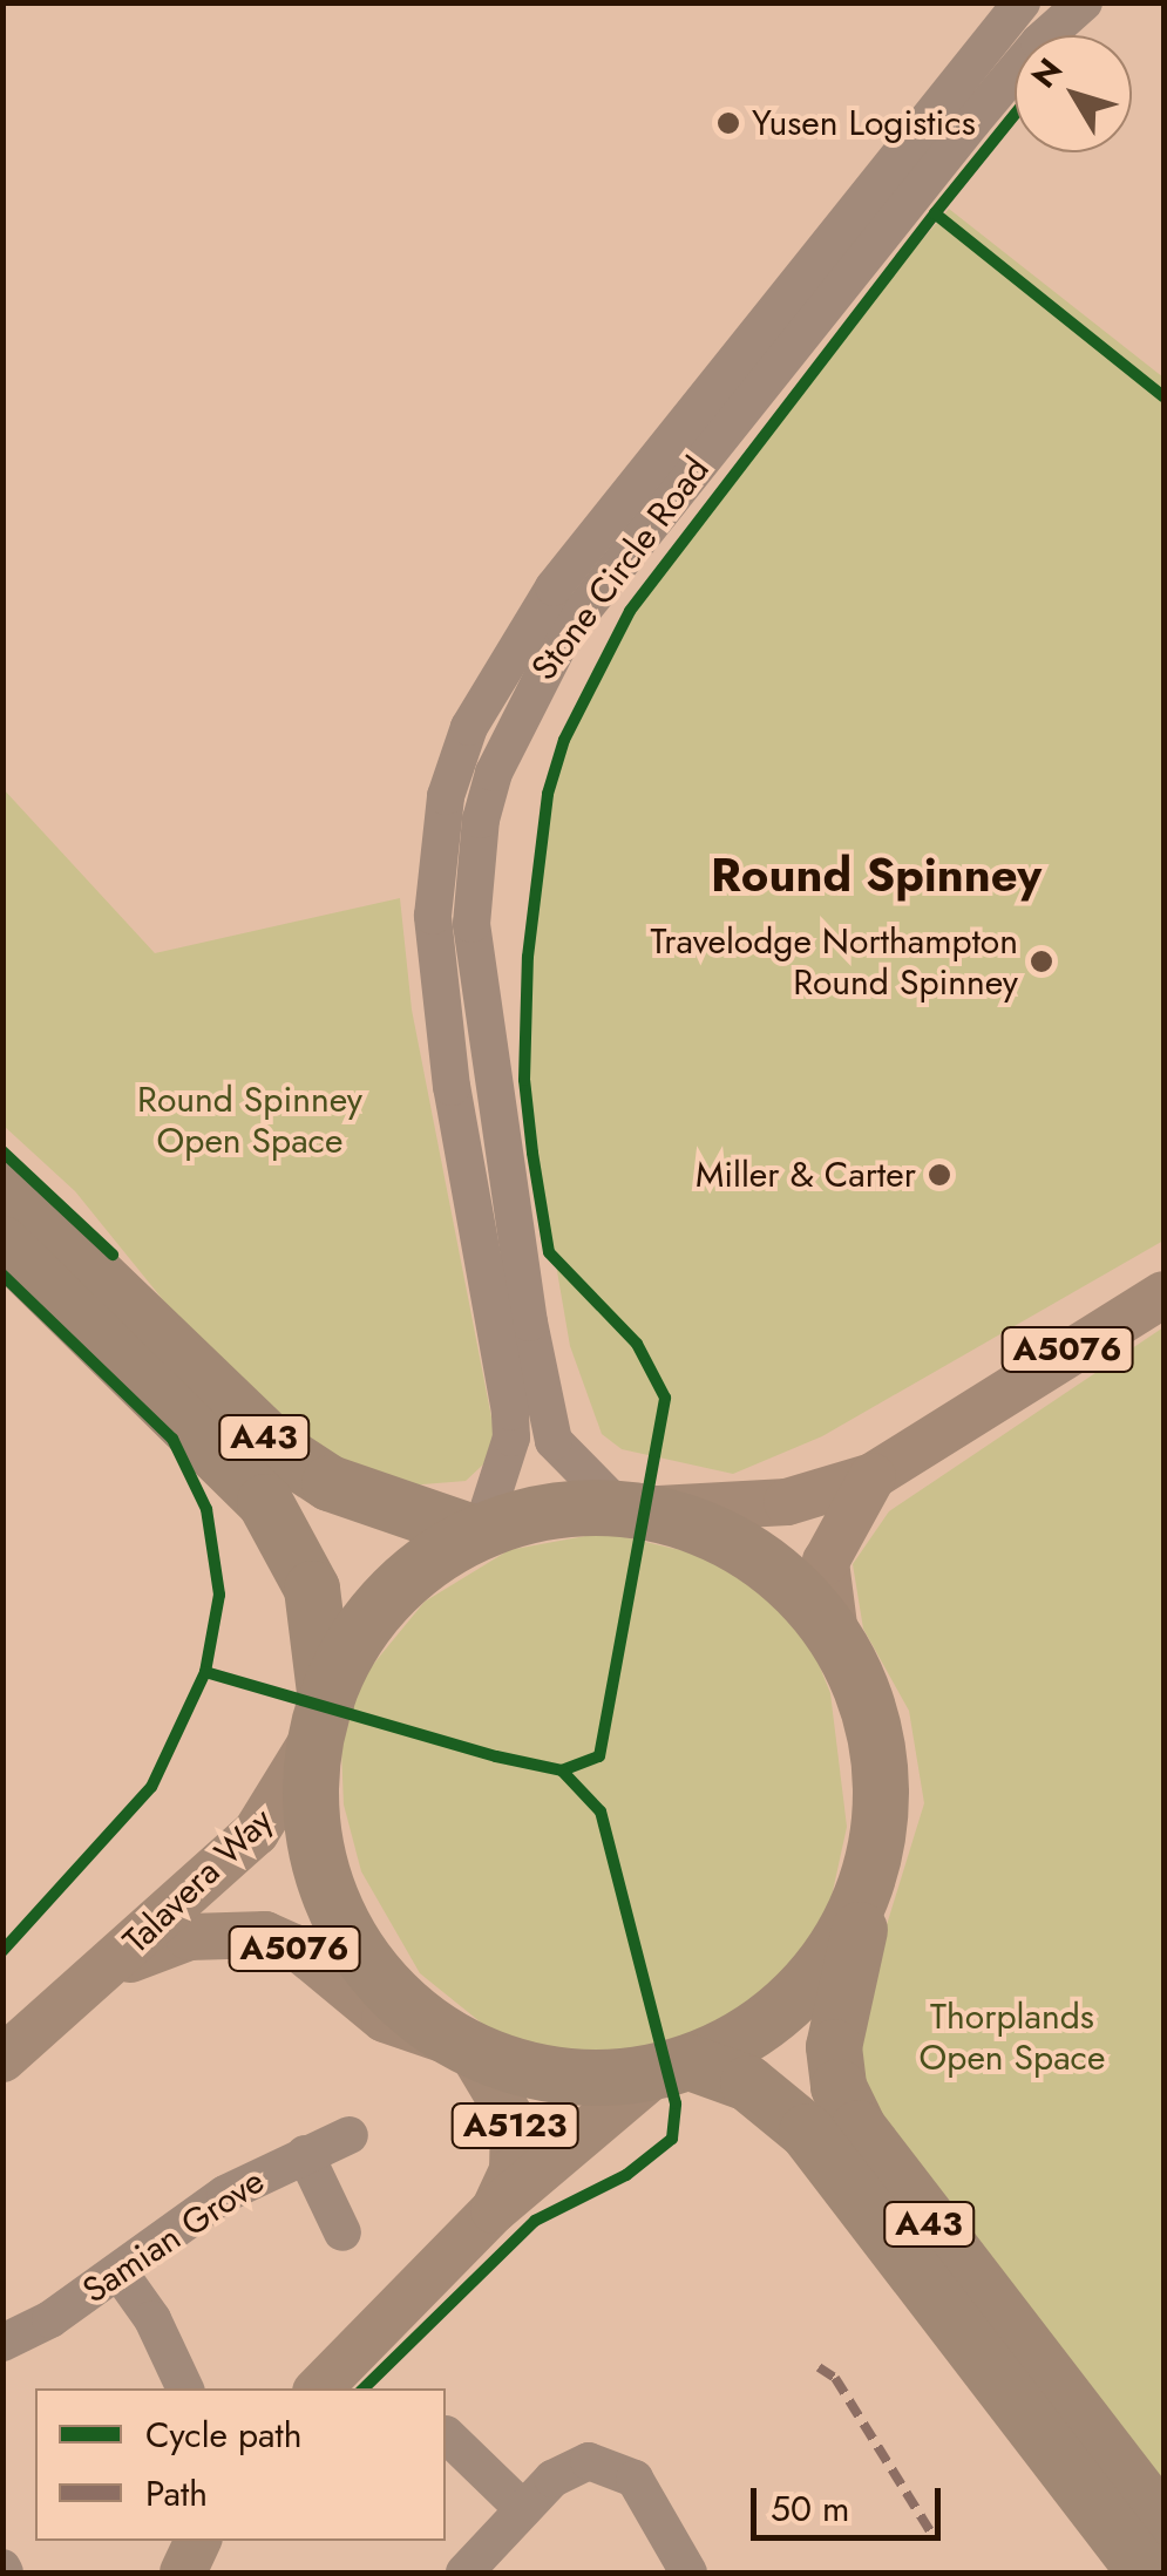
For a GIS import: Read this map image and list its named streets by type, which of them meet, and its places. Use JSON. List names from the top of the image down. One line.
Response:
{"streets":{"highway":["A43"],"main road":["A5076","Talavera Way","A5123"],"street":["Stone Circle Road","Samian Grove"]},"crossings":[["Stone Circle Road","A5076"],["Stone Circle Road","A43"],["A5076","A43"],["A43","Talavera Way"],["A43","A5123"],["Talavera Way","A5123"]],"districts":["Round Spinney"],"parks":["Round Spinney Open Space","Thorplands Open Space"],"places":["Yusen Logistics","Travelodge Northampton Round Spinney","Miller & Carter"],"legend":["Cycle path","Path"],"scale_bar":"50 m","north":"top left"}
